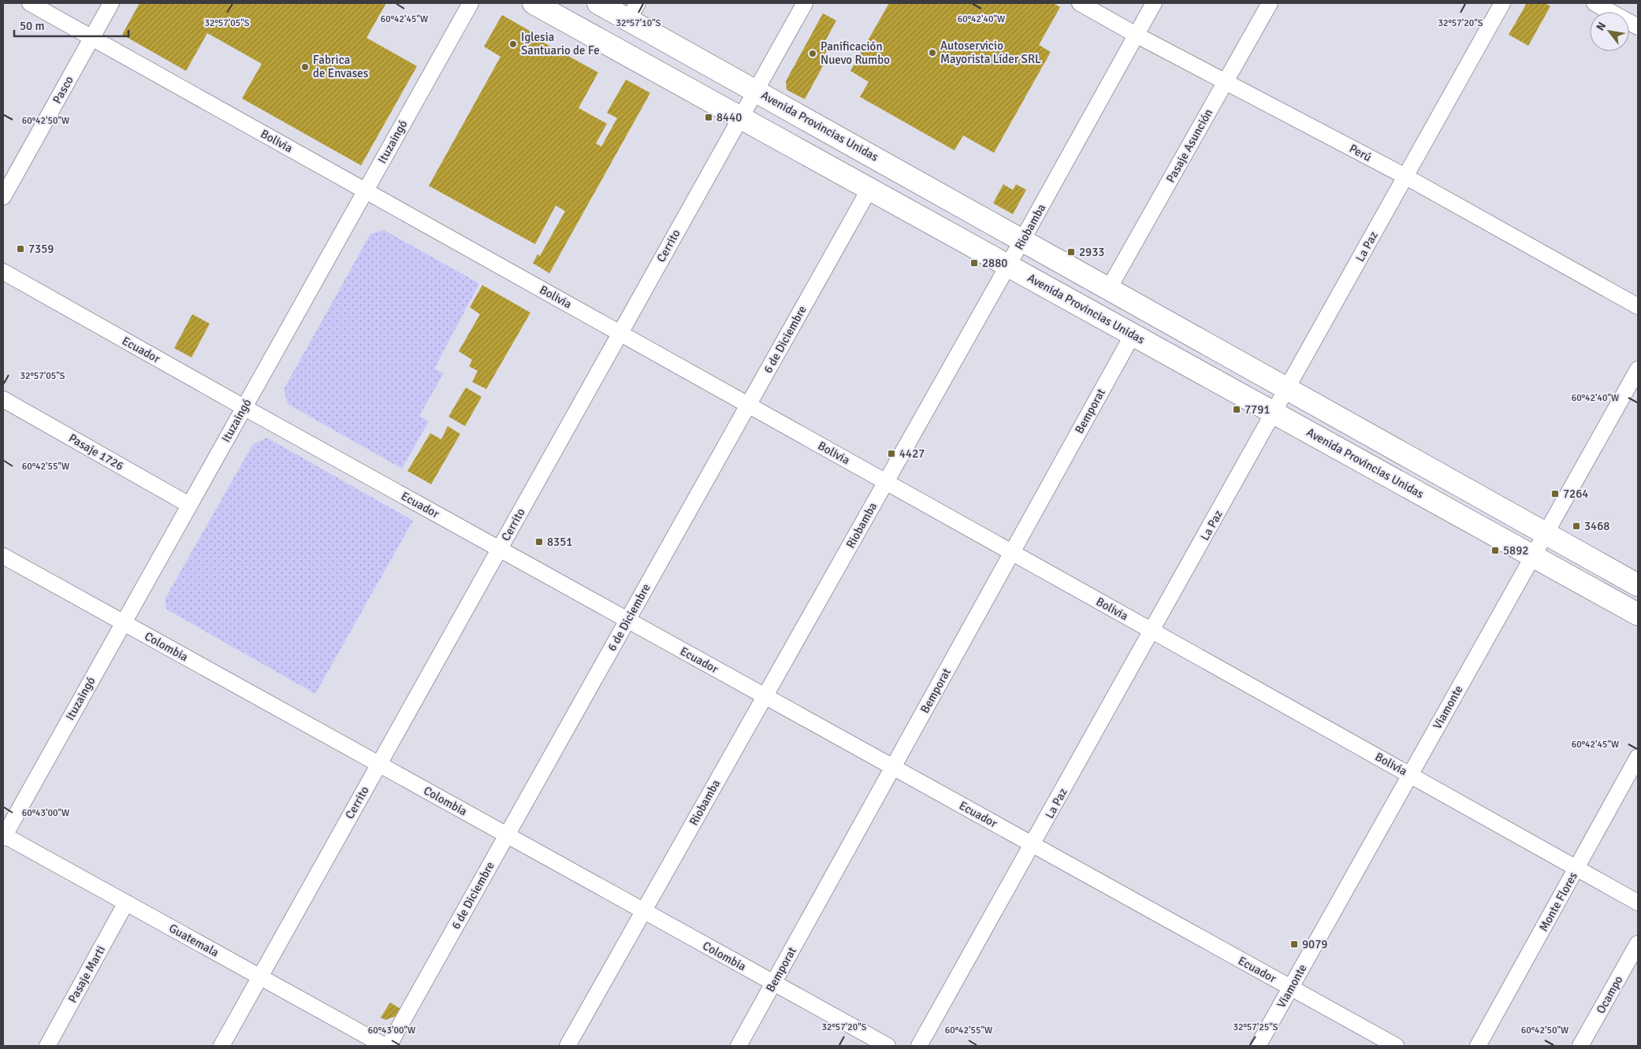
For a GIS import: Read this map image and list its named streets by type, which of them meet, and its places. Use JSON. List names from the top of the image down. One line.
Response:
{"streets":{"main road":["Avenida Provincias Unidas"],"street":["Pasco","Bolivia","Ituzaingó","Pasaje Asunción","Perú","Riobamba","Cerrito","La Paz","6 de Diciembre","Ecuador","Bemporat","Pasaje 1726","Colombia","Viamonte","Monte Flores","Guatemala","Pasaje Marti","Ocampo"]},"crossings":[["Pasco","Bolivia"],["Avenida Provincias Unidas","Pasaje Asunción"],["Avenida Provincias Unidas","Riobamba"],["Avenida Provincias Unidas","Cerrito"],["Avenida Provincias Unidas","La Paz"],["Avenida Provincias Unidas","6 de Diciembre"],["Avenida Provincias Unidas","Bemporat"],["Avenida Provincias Unidas","Viamonte"],["Bolivia","Ituzaingó"],["Bolivia","Riobamba"],["Bolivia","Cerrito"],["Bolivia","La Paz"],["Bolivia","6 de Diciembre"],["Bolivia","Bemporat"],["Bolivia","Viamonte"],["Bolivia","Monte Flores"],["Ituzaingó","Ecuador"],["Ituzaingó","Pasaje 1726"],["Ituzaingó","Colombia"],["Ituzaingó","Guatemala"],["Pasaje Asunción","Perú"],["Perú","Riobamba"],["Perú","La Paz"],["Riobamba","Ecuador"],["Riobamba","Colombia"],["Cerrito","Ecuador"],["Cerrito","Colombia"],["Cerrito","Guatemala"],["La Paz","Ecuador"],["6 de Diciembre","Ecuador"],["6 de Diciembre","Colombia"],["Ecuador","Bemporat"],["Ecuador","Viamonte"],["Bemporat","Colombia"],["Guatemala","Pasaje Marti"]],"places":{"other":["Iglesia Santuario de Fe","Autoservicio Mayorista Líder SRL","Panificación Nuevo Rumbo","Fabrica de Envases"],"transit":["8440","7359","2933","2880","7791","4427","7264","3468","8351","5892","9079"]},"scale_bar":"50 m","north":"top left","coordinates":["60°42'45\"W","60°42'40\"W","32°57'10\"S","32°57'05\"S","32°57'20\"S","60°42'50\"W","60°42'55\"W","60°43'00\"W","32°57'25\"S"]}
